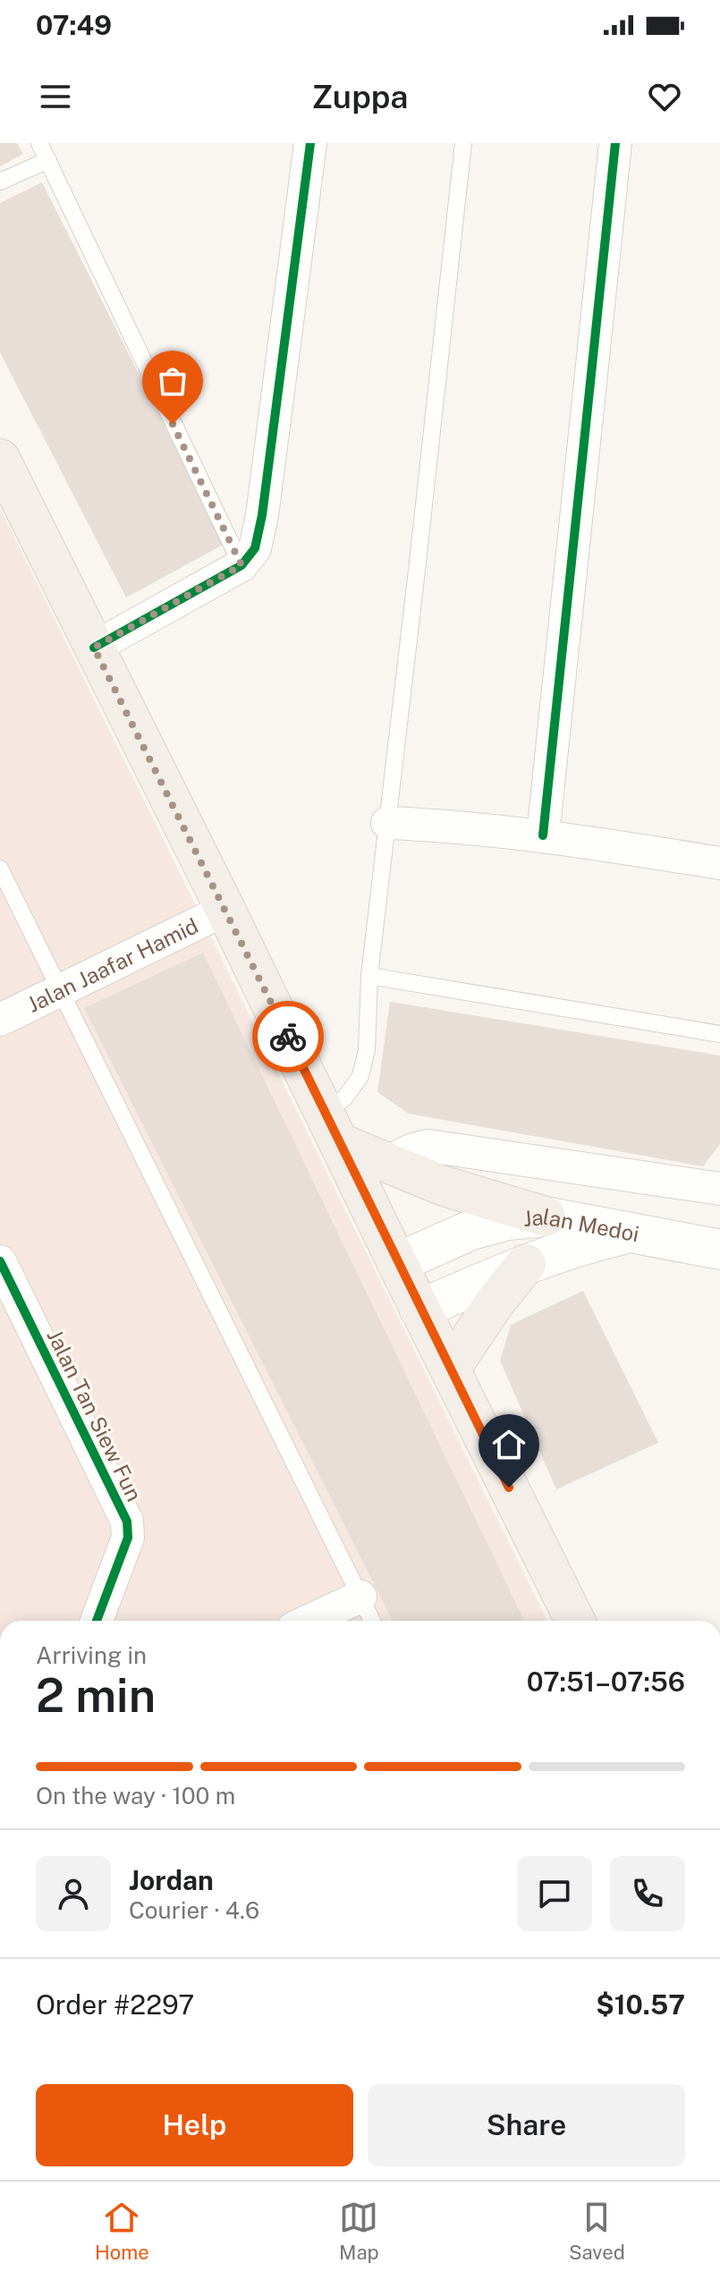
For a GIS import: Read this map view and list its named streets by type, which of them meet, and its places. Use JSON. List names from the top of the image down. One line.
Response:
{"streets":{"main road":["Jalan Medoi"],"street":["Jalan Jaafar Hamid","Jalan Tan Siew Fun"]},"page":{"status":"07:49","header":"Zuppa","heading":["2 min","Arriving in","07:51–07:56"],"panel":["Jordan","Courier · 4.6","Order #2297","$10.57"],"bar":"On the way · 100 m","buttons":["Help","Share"],"tabs":["Home","Map","Saved"]}}
